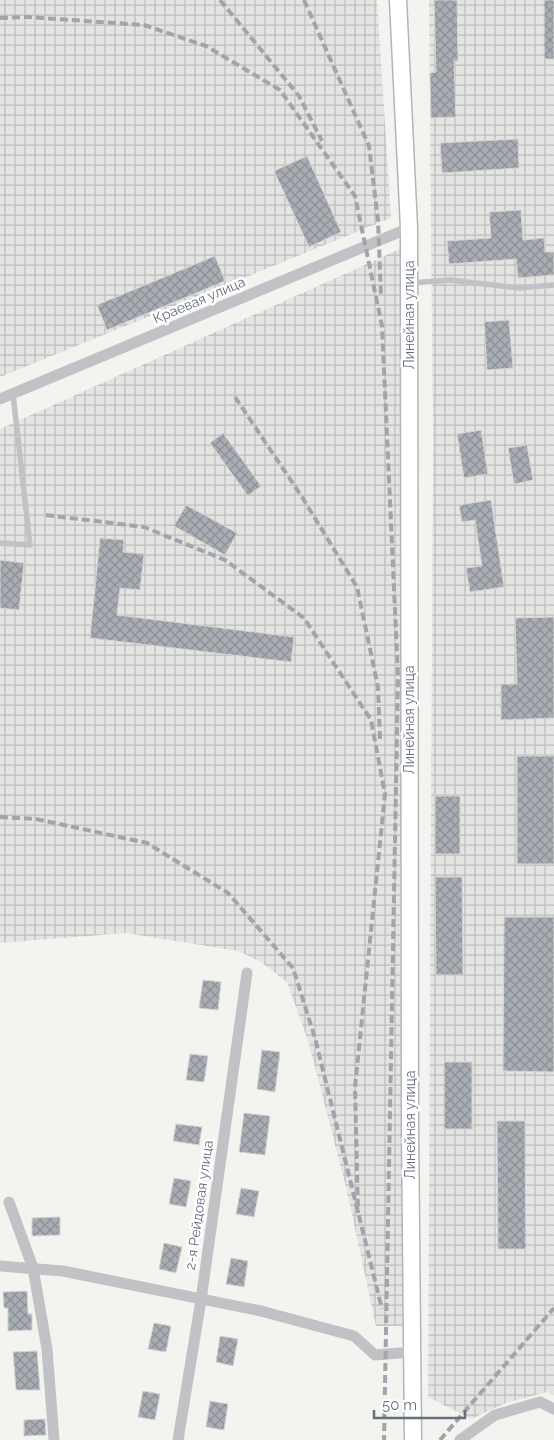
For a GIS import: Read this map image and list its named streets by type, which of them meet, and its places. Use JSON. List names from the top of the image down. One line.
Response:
{"streets":{"street":["Краевая улица","Линейная улица","2-я Рейдовая улица"]},"crossings":[["Краевая улица","Линейная улица"]],"scale_bar":"50 m"}
